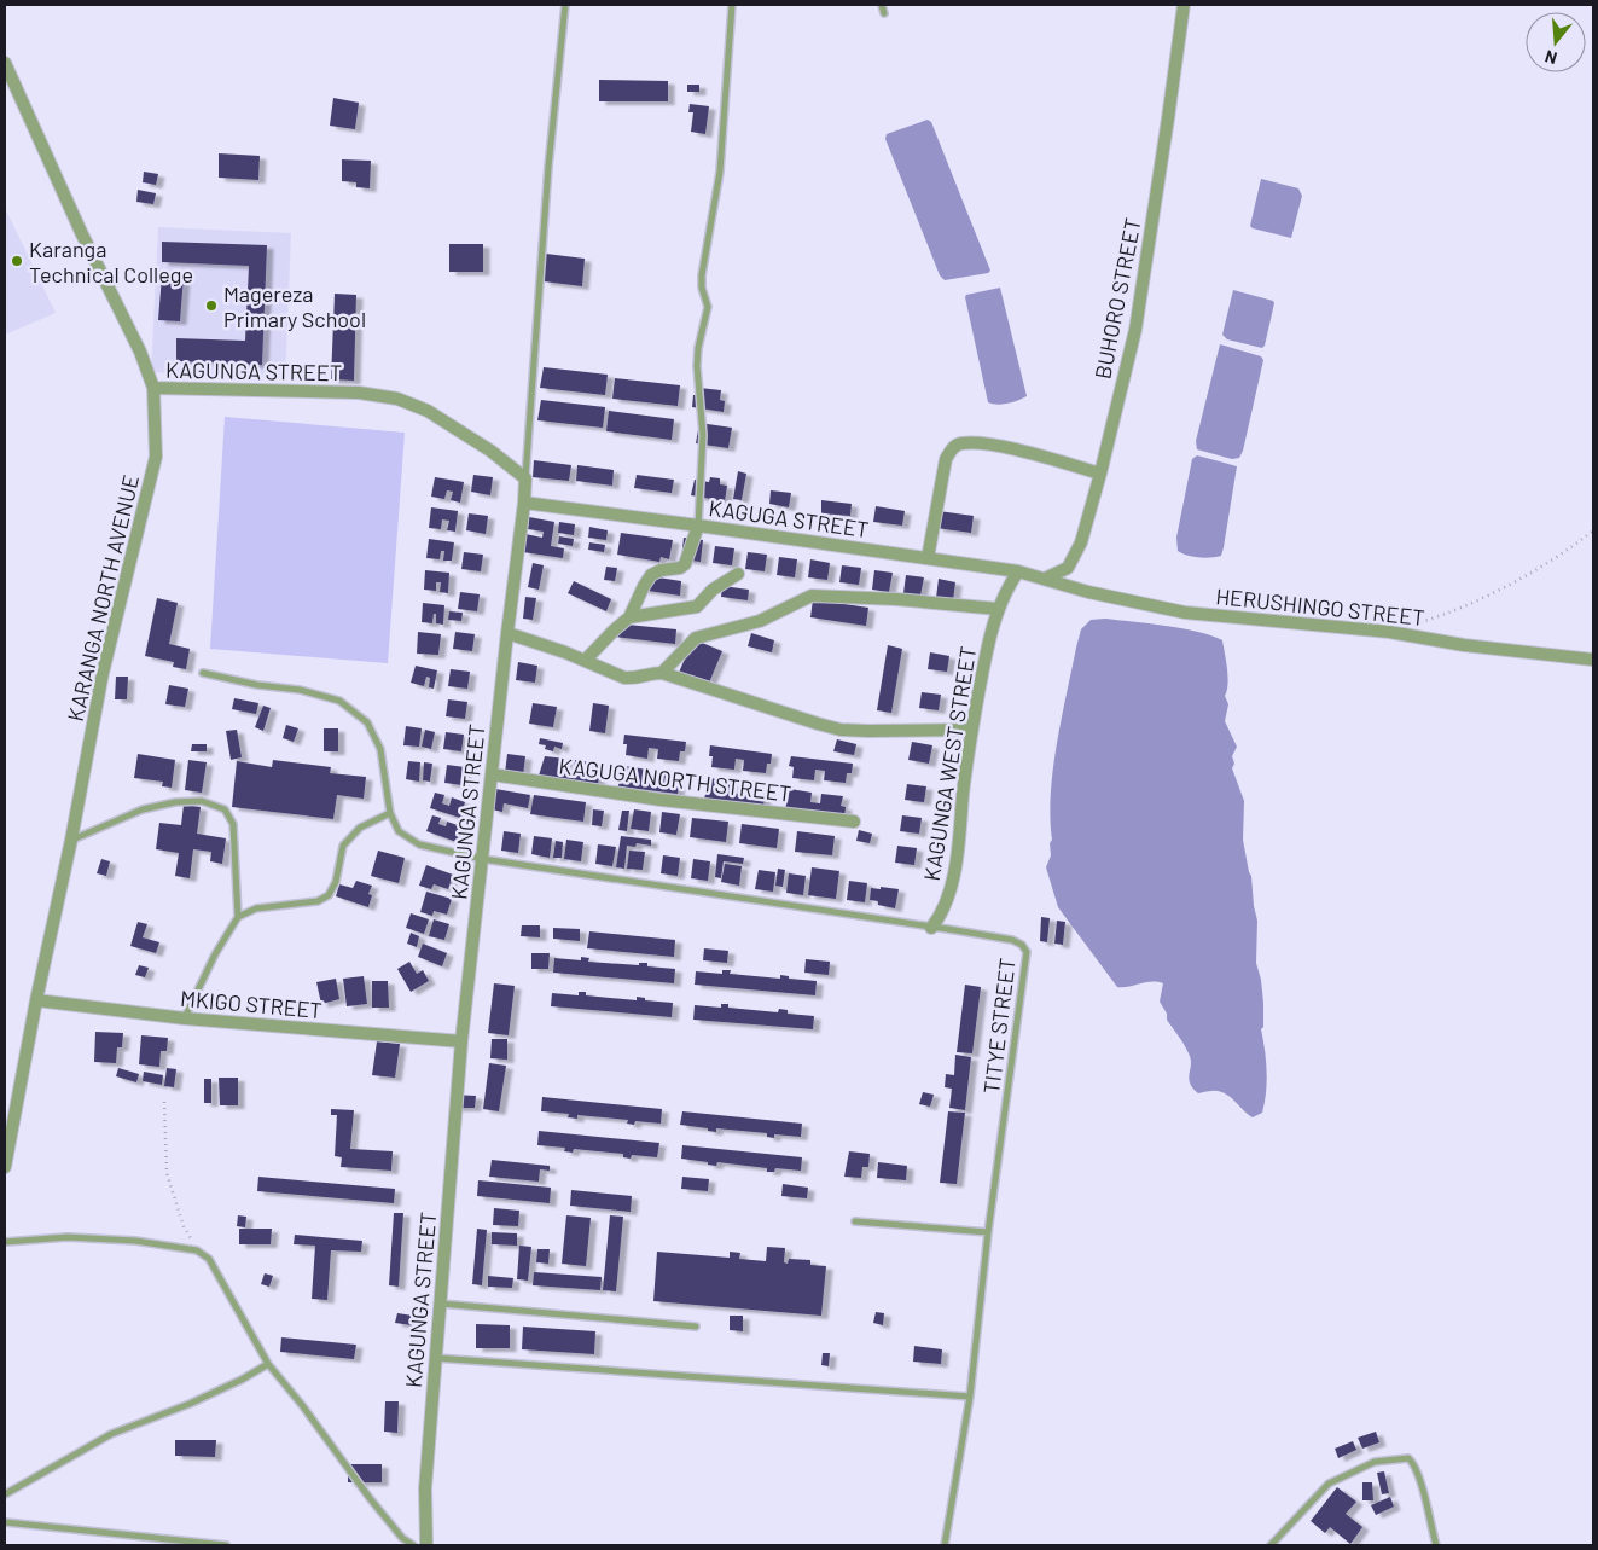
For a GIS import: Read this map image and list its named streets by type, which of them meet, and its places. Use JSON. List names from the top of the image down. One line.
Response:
{"streets":{"street":["BUHORO STREET","KAGUNGA STREET","KAGUGA STREET","KARANGA NORTH AVENUE","HERUSHINGO STREET","KAGUNGA WEST STREET","KAGUGA NORTH STREET","MKIGO STREET"],"lane":["TITYE STREET"]},"crossings":[["BUHORO STREET","KAGUGA STREET"],["BUHORO STREET","HERUSHINGO STREET"],["KAGUNGA STREET","KAGUGA STREET"],["KAGUNGA STREET","KARANGA NORTH AVENUE"],["KAGUNGA STREET","KAGUGA NORTH STREET"],["KAGUNGA STREET","MKIGO STREET"],["KAGUNGA STREET","TITYE STREET"],["KAGUGA STREET","HERUSHINGO STREET"],["KAGUGA STREET","KAGUNGA WEST STREET"],["KARANGA NORTH AVENUE","MKIGO STREET"],["KAGUNGA WEST STREET","TITYE STREET"]],"places":["Karanga Technical College","Magereza Primary School"],"north":"bottom"}
